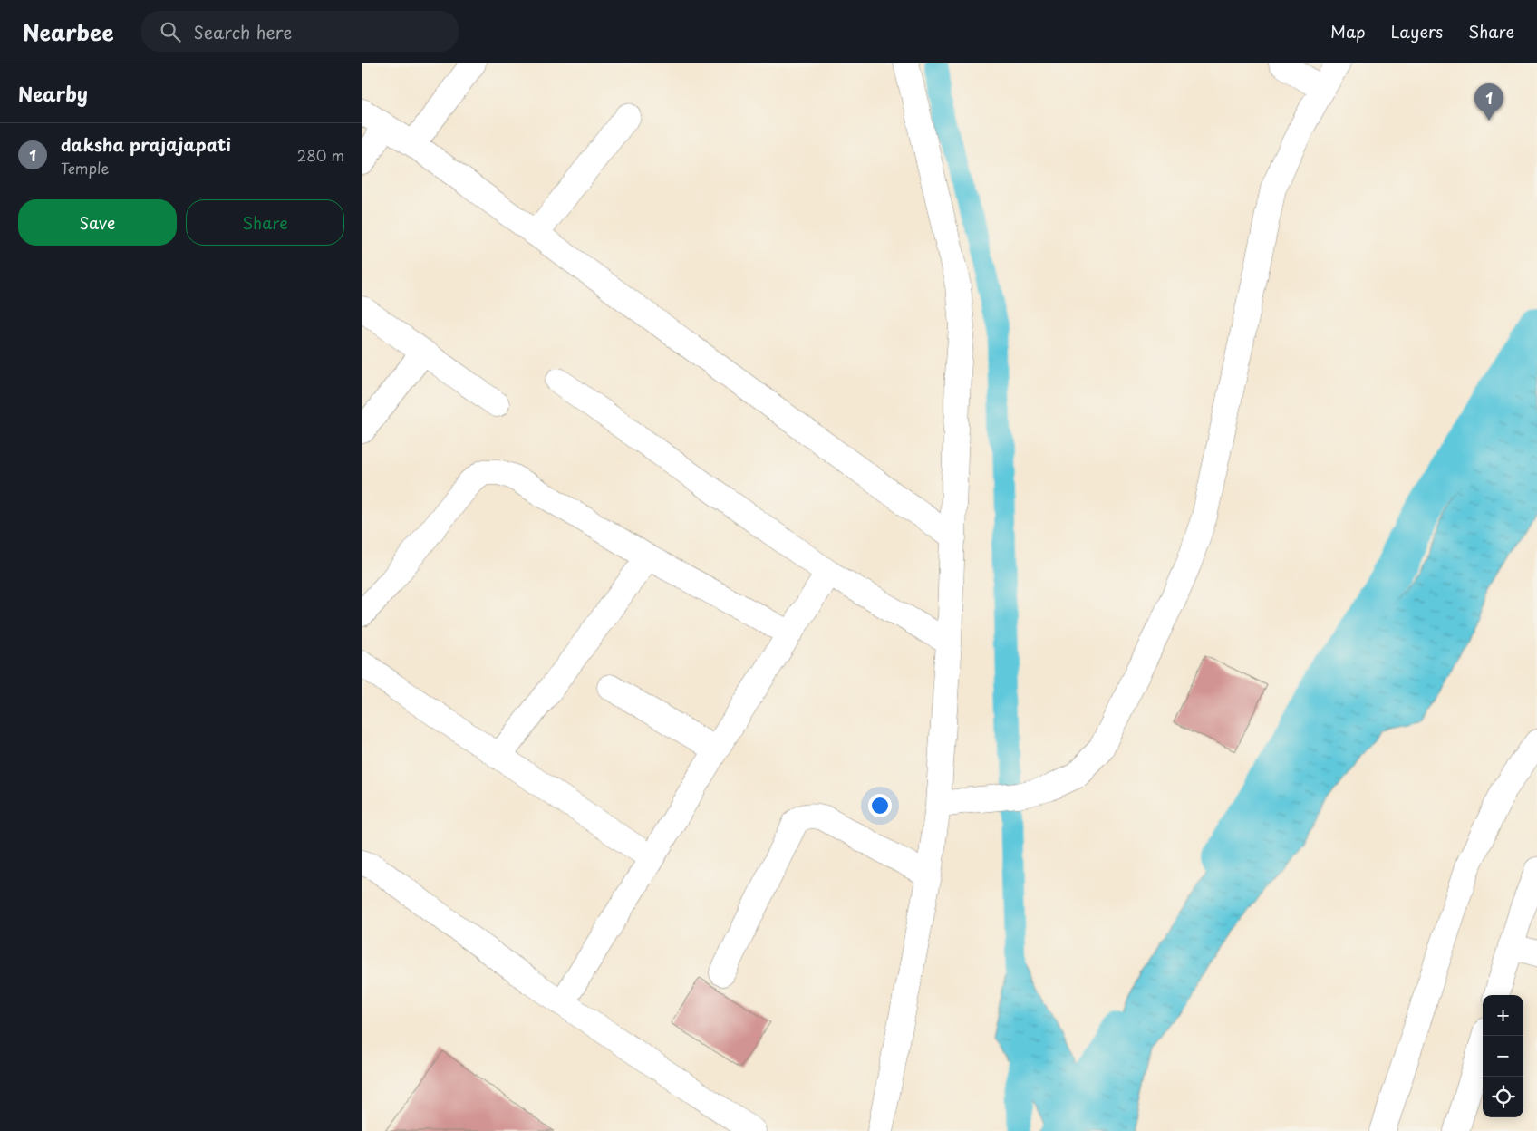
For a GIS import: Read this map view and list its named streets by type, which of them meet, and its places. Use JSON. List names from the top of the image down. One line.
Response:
{"page":{"header":"Nearbee","search":"Search here","nav":["Map","Layers","Share"],"heading":"Nearby","pins":"1","list":[{"mark":"1","name":"daksha prajajapati","note":"Temple","value":"280 m"}],"buttons":["Save","Share"],"map_buttons":["+","−"]}}
